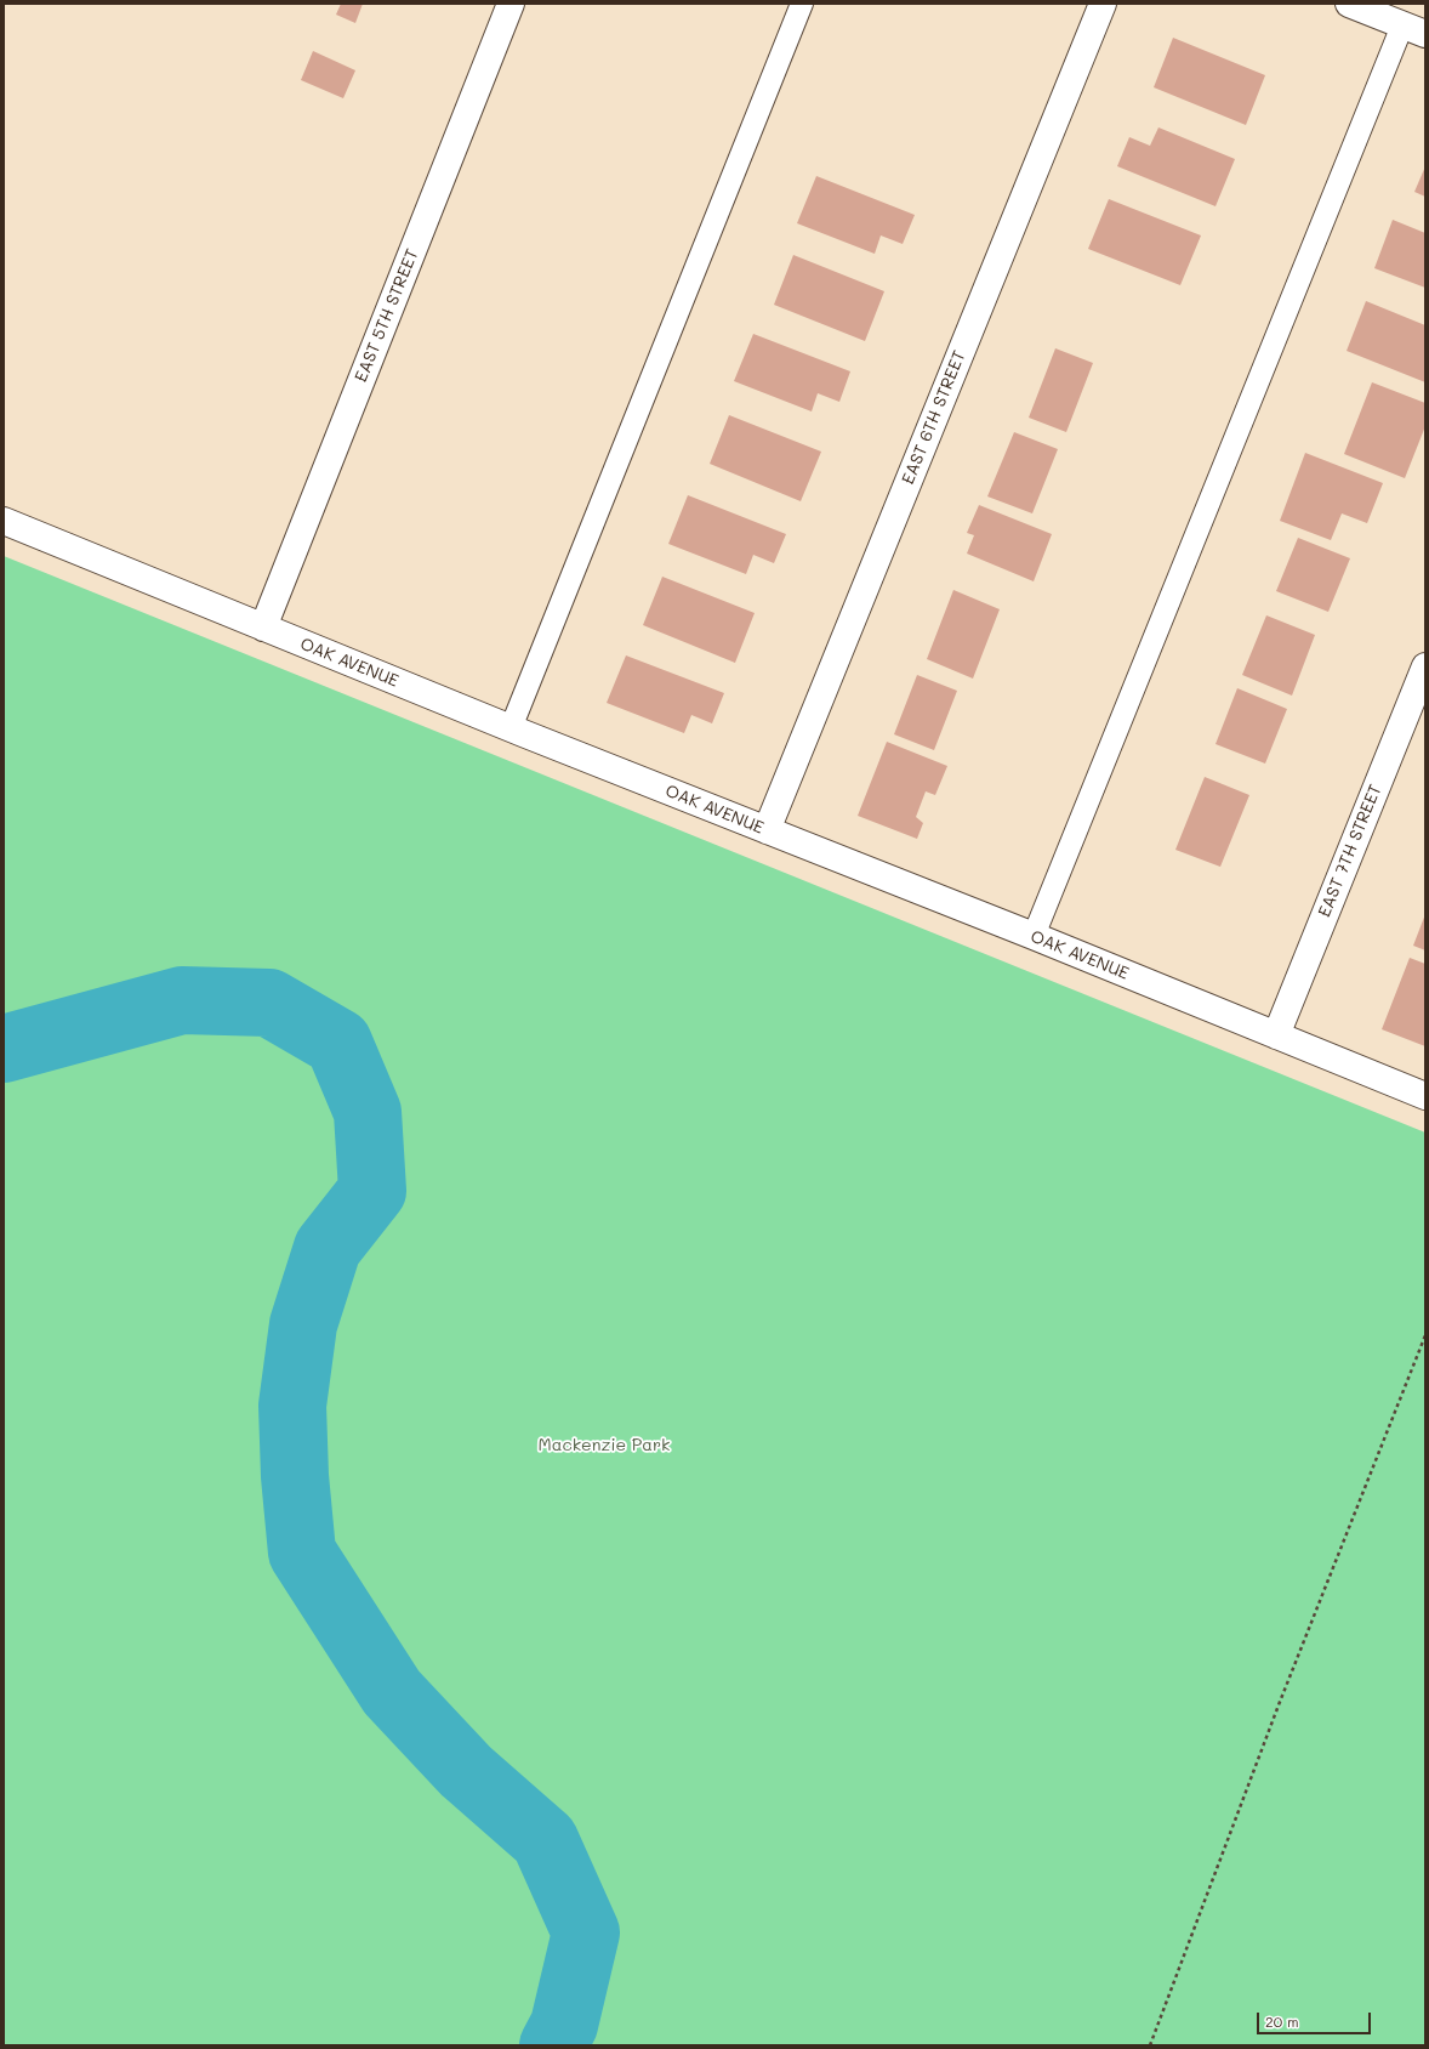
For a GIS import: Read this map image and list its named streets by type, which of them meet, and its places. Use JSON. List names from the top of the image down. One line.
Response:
{"streets":{"street":["EAST 5TH STREET","EAST 6TH STREET","OAK AVENUE","EAST 7TH STREET"]},"crossings":[["EAST 5TH STREET","OAK AVENUE"],["EAST 6TH STREET","OAK AVENUE"],["OAK AVENUE","EAST 7TH STREET"]],"parks":["Mackenzie Park"],"scale_bar":"20 m"}
